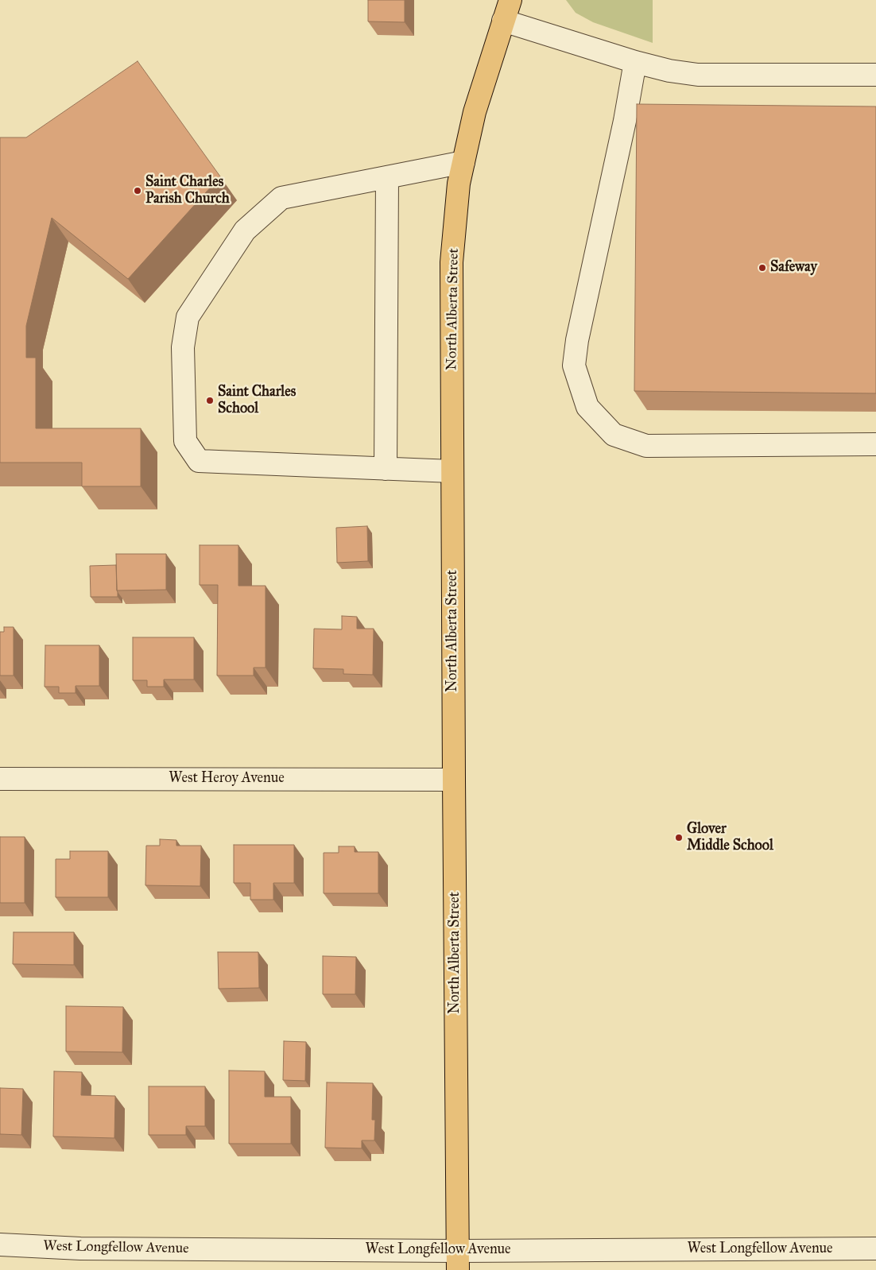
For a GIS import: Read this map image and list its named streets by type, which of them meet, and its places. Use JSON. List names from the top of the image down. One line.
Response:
{"streets":{"main road":["North Alberta Street"],"street":["West Heroy Avenue","West Longfellow Avenue"]},"crossings":[["North Alberta Street","West Heroy Avenue"],["North Alberta Street","West Longfellow Avenue"]],"places":["Saint Charles Parish Church","Safeway","Saint Charles School","Glover Middle School"]}
